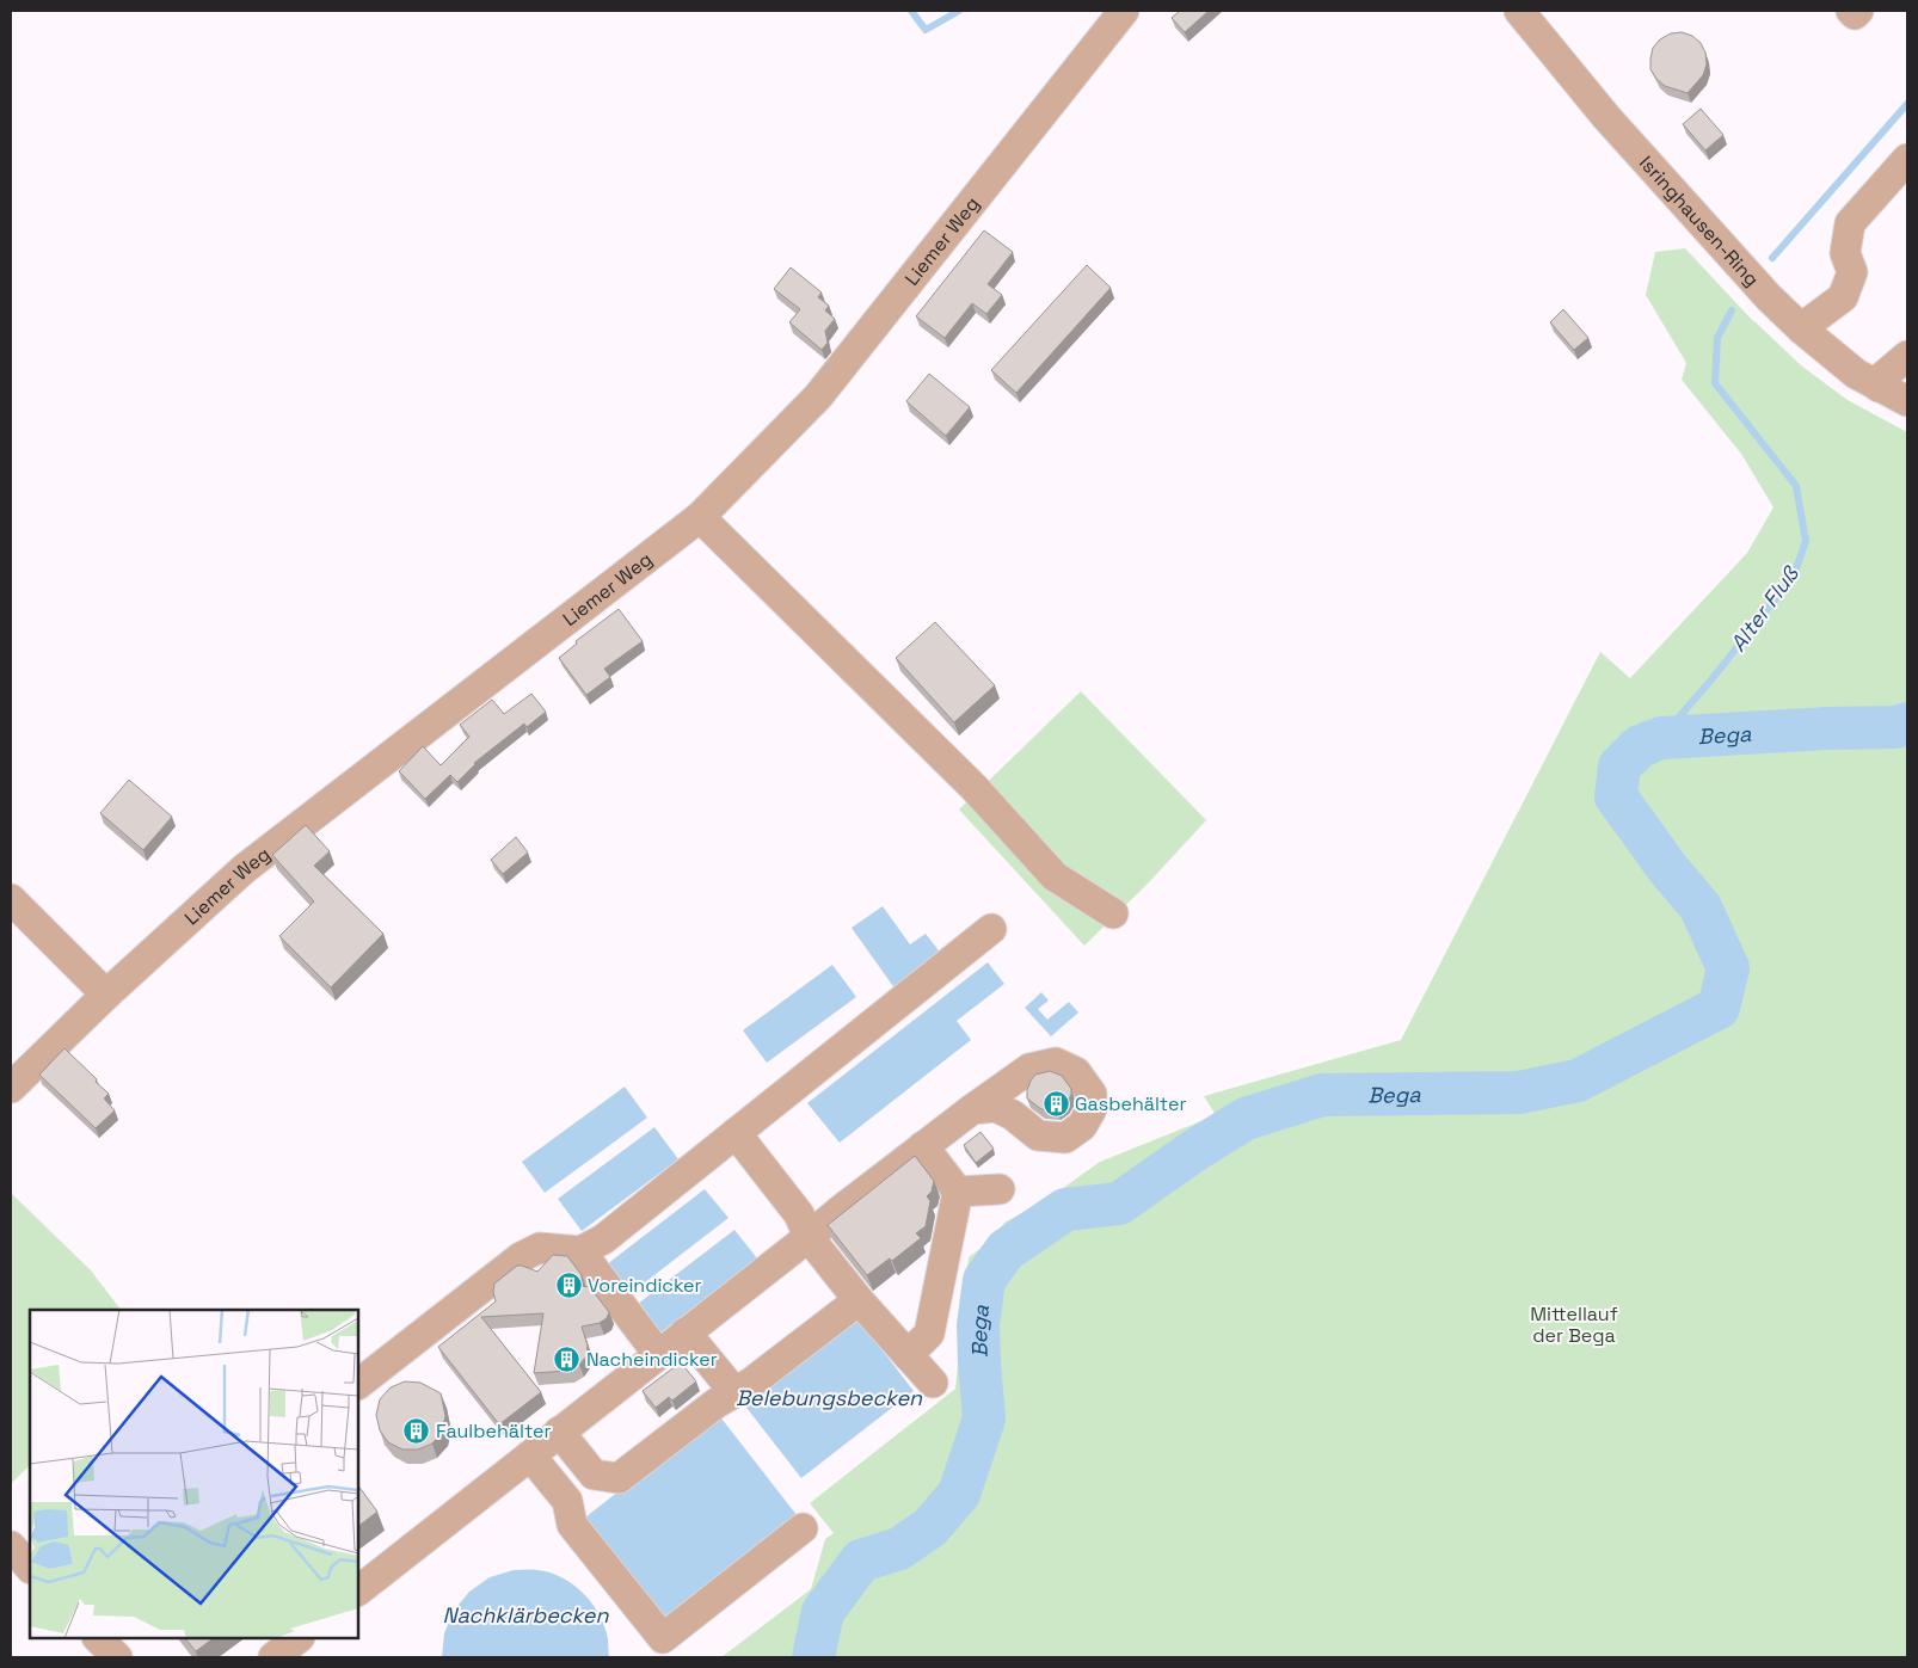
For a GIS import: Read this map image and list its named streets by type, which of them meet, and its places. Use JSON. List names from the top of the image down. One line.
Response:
{"streets":{"street":["Isringhausen-Ring","Liemer Weg"]},"water":["Alter Fluß","Bega","Belebungsbecken","Nachklärbecken"],"parks":["Mittellauf der Bega"],"places":{"building":["Gasbehälter","Voreindicker","Nacheindicker","Faulbehälter"]}}
